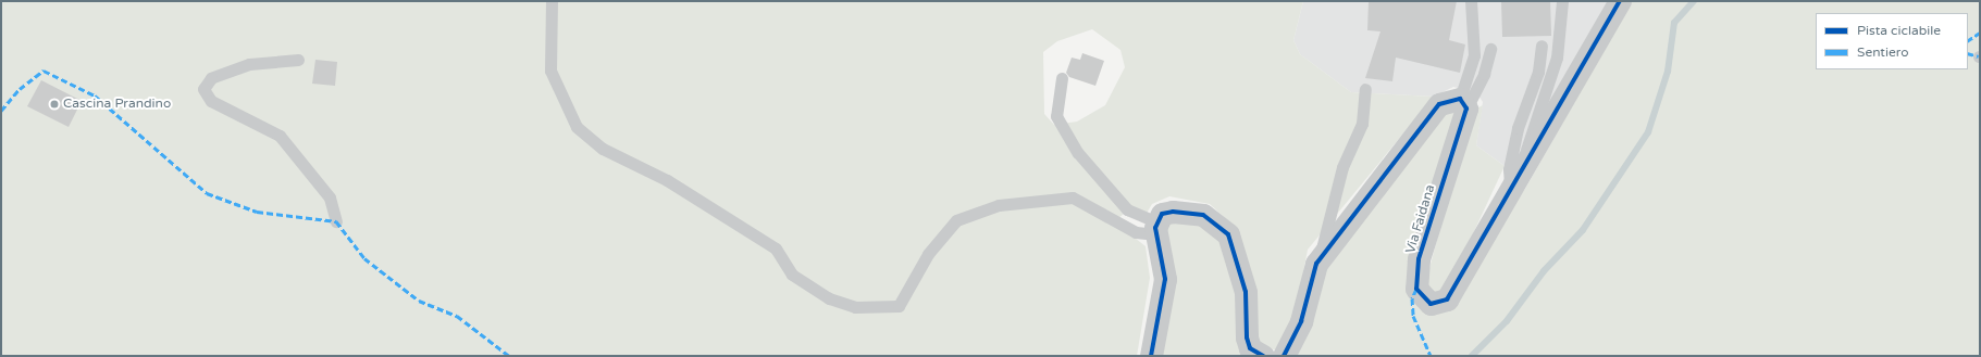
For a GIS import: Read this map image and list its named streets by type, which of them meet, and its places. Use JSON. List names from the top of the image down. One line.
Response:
{"streets":{"street":["Via Faidana"]},"places":["Cascina Prandino"],"legend":["Pista ciclabile","Sentiero"]}
